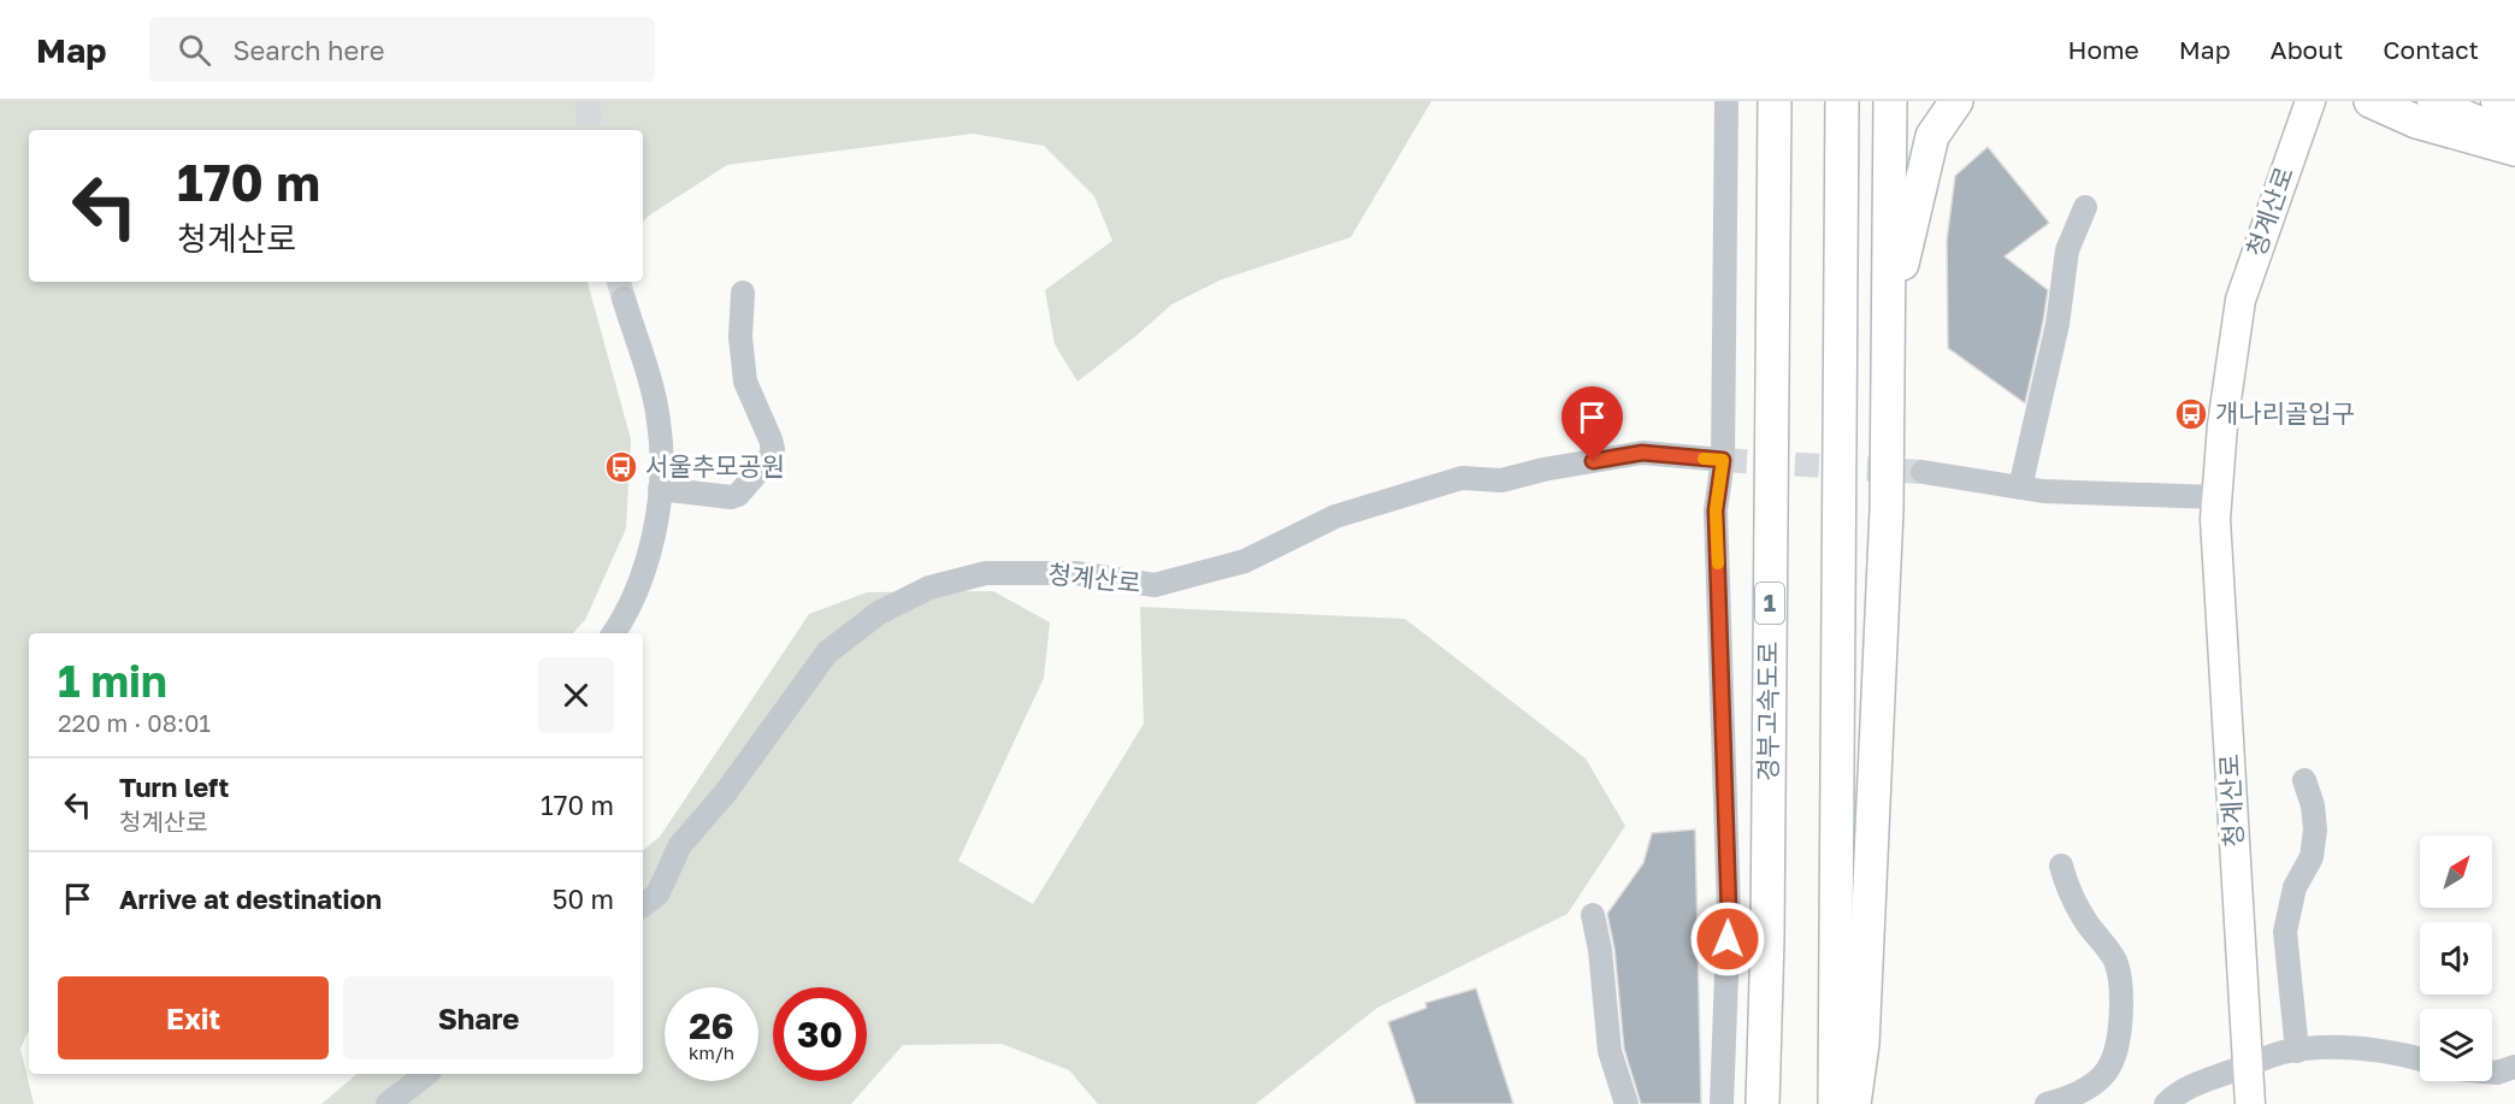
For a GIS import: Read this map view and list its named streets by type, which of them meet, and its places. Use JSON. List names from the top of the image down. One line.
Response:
{"streets":{"highway":["1","경부고속도로"],"main road":["청계산로"]},"places":{"bus stop":["개나리골입구","서울추모공원"]},"north":"top right","page":{"header":"Map","search":"Search here","nav":["Home","Map","About","Contact"],"turn":["170 m","청계산로"],"heading":["1 min","220 m · 08:01"],"list":[{"name":"Turn left","note":"청계산로","value":"170 m"},{"name":"Arrive at destination","value":"50 m"}],"buttons":["Exit","Share"],"speed":"26 km/h","limit":"30"}}
